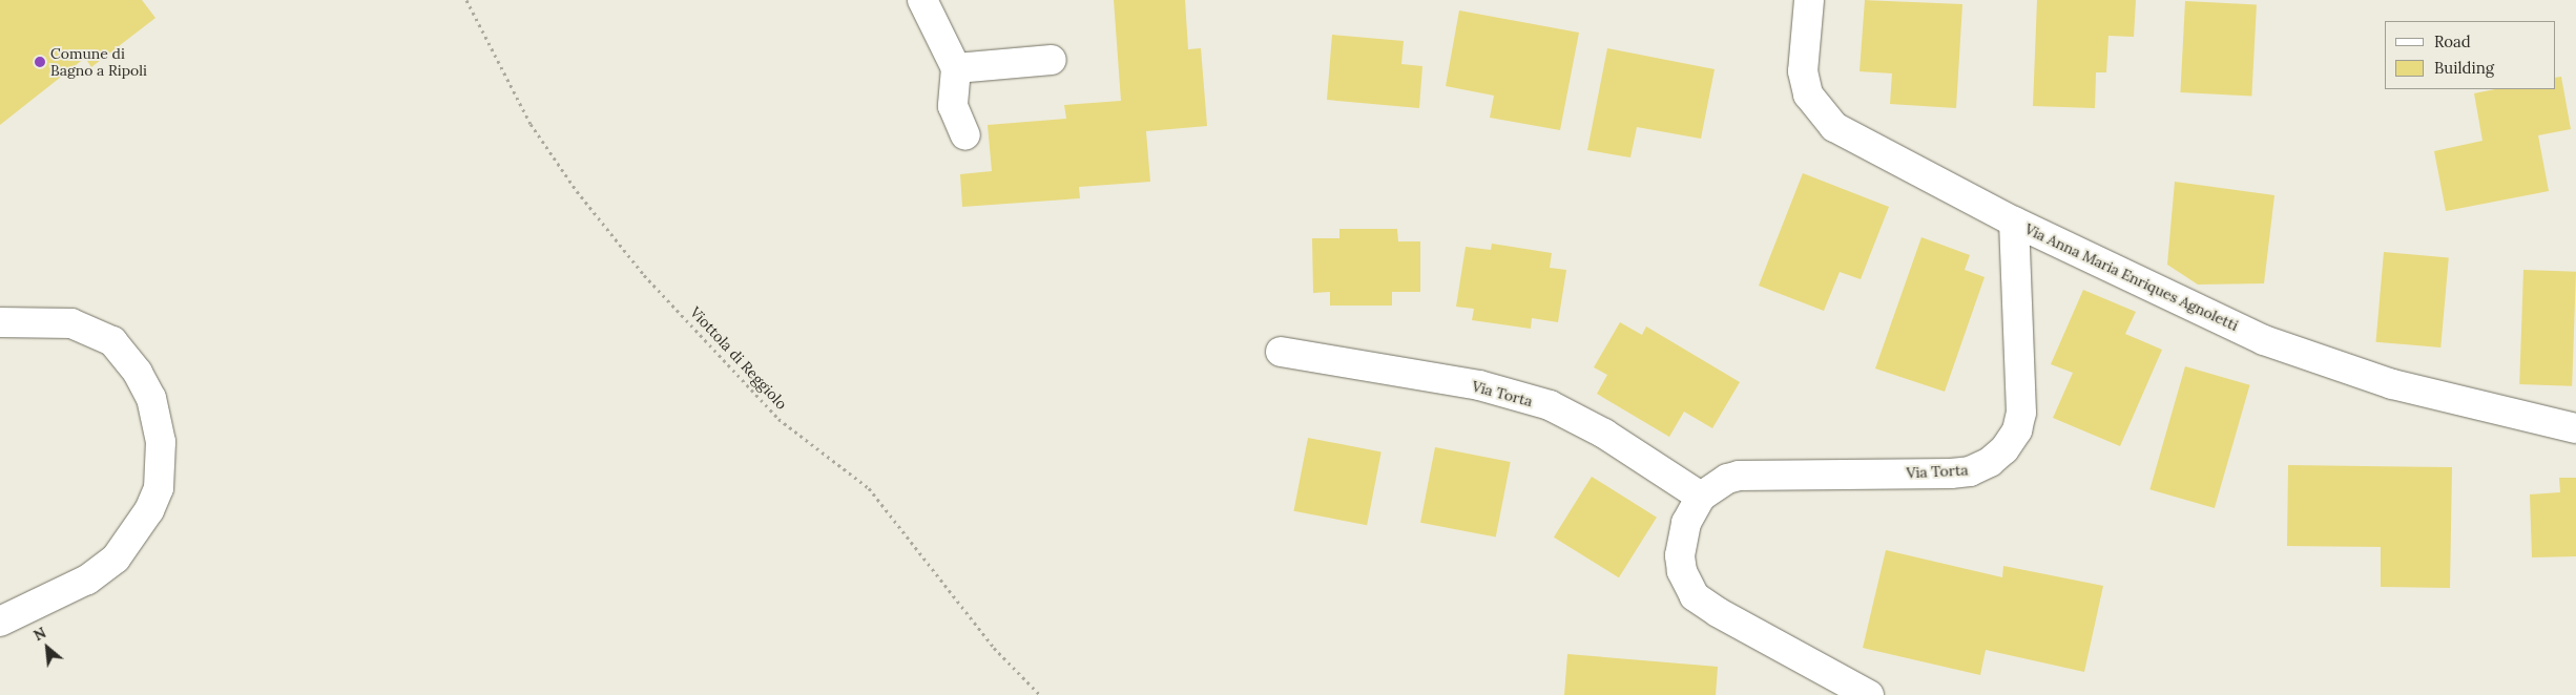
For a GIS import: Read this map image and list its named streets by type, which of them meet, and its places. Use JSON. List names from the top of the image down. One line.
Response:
{"streets":{"street":["Via Anna Maria Enriques Agnoletti","Via Torta"],"path":["Viottola di Reggiolo"]},"crossings":[["Via Anna Maria Enriques Agnoletti","Via Torta"]],"places":["Comune di Bagno a Ripoli"],"legend":["Road","Building"],"north":"top left"}
